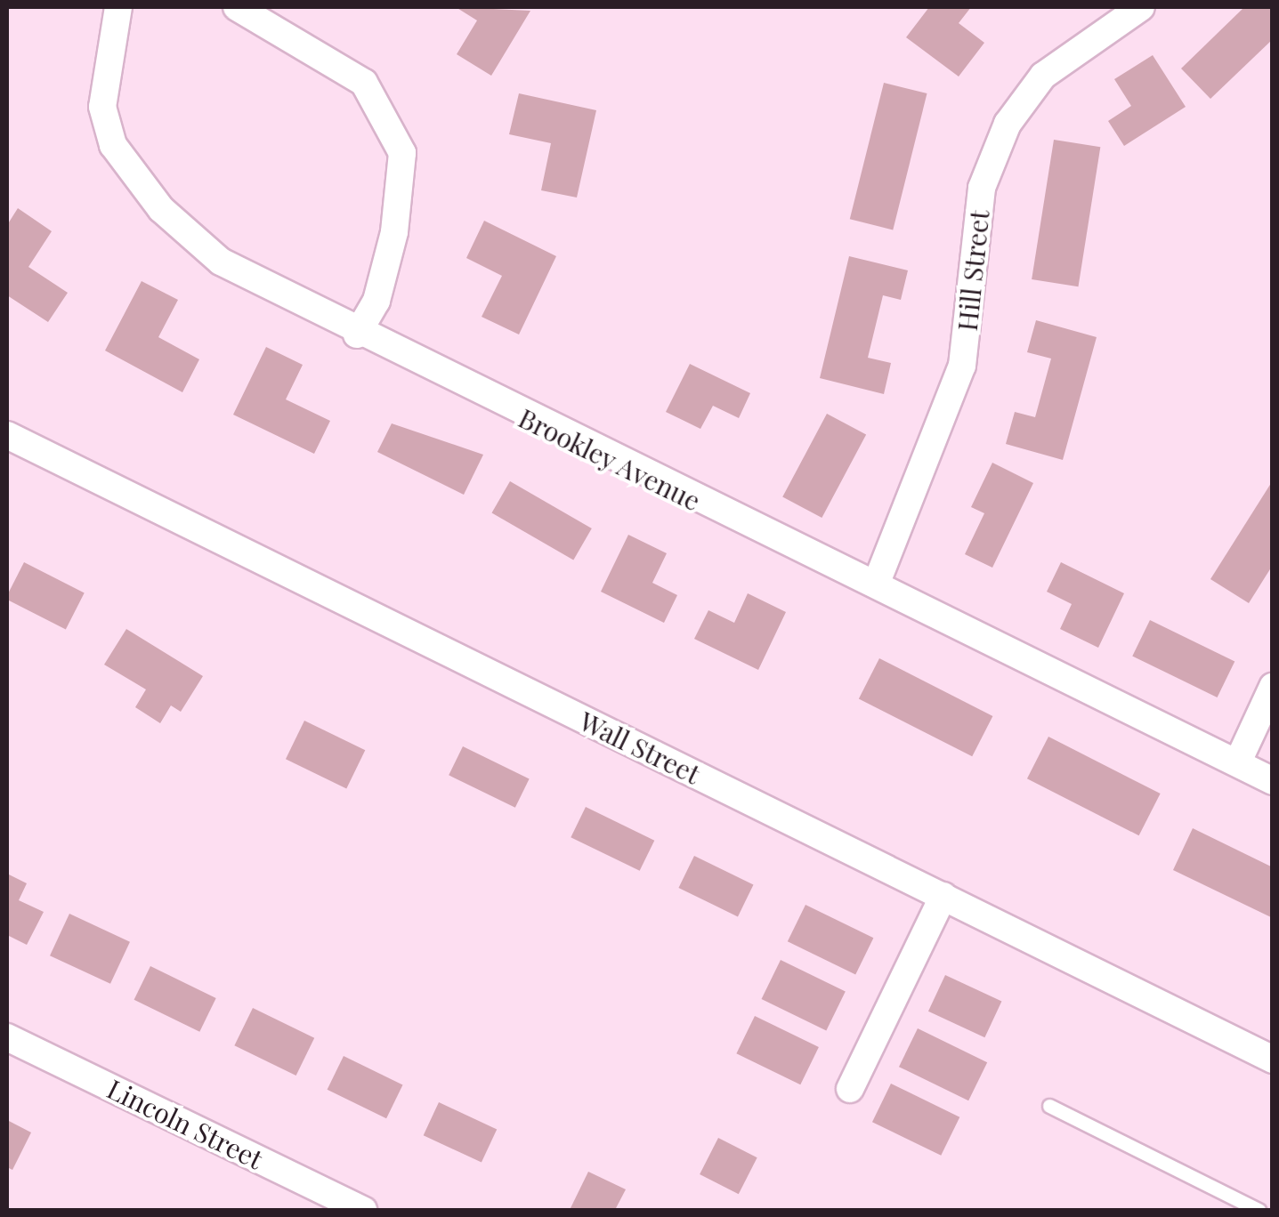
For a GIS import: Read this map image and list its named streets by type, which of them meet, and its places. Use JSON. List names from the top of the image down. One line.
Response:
{"streets":{"street":["Hill Street","Brookley Avenue","Wall Street","Lincoln Street"]},"crossings":[["Hill Street","Brookley Avenue"]]}
